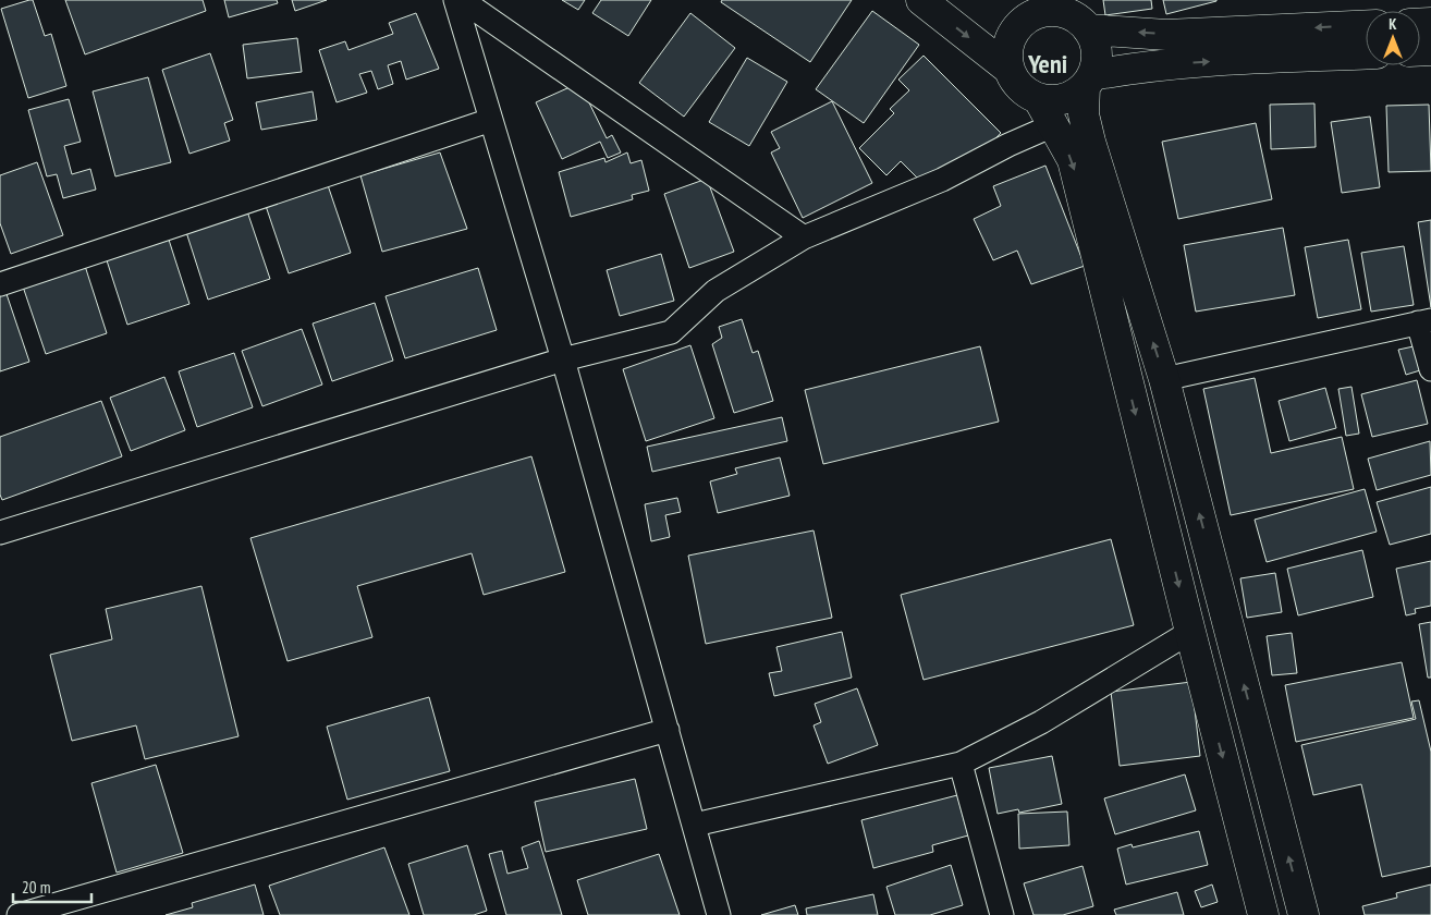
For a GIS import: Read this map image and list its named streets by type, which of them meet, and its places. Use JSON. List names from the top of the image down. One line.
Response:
{"districts":["Yeni"],"scale_bar":"20 m","north":"top"}
